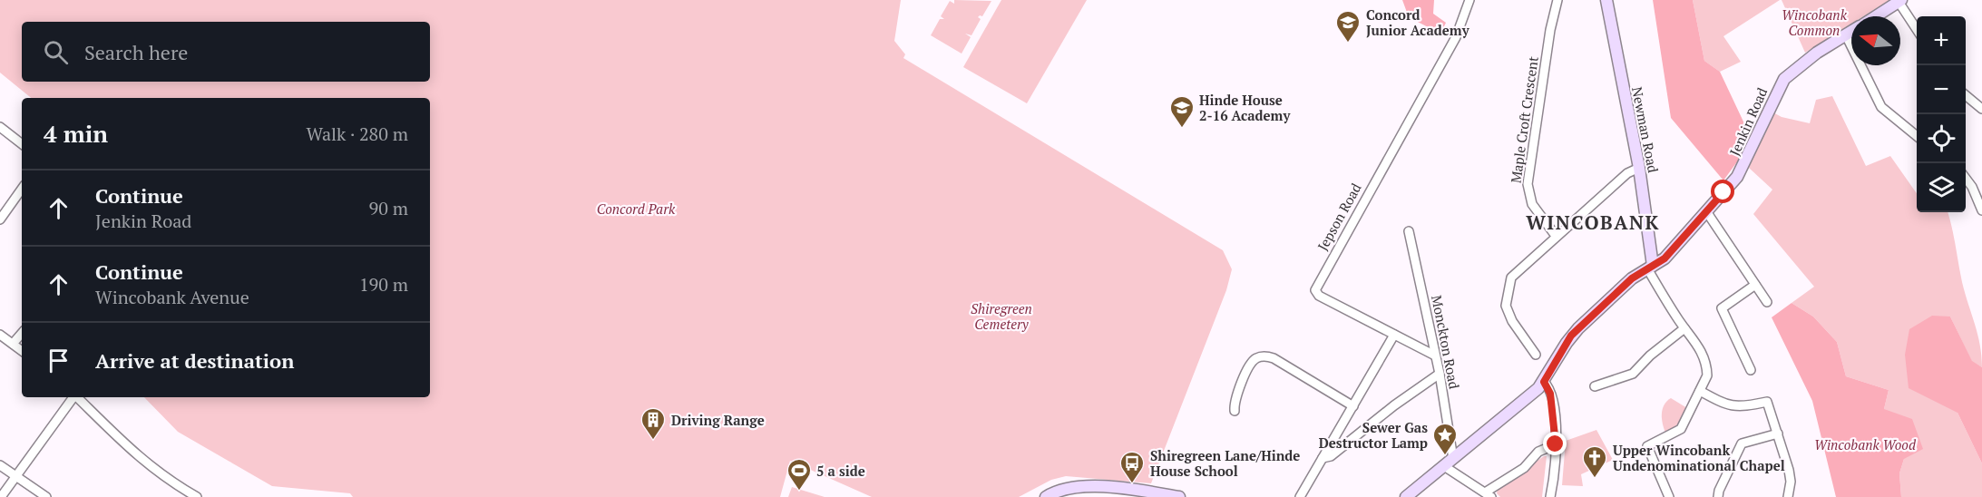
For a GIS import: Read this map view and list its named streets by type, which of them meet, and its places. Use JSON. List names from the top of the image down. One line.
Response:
{"streets":{"street":["Maple Croft Crescent","Jenkin Road","Newman Road","Jepson Road","Monckton Road"]},"crossings":[["Jenkin Road","Newman Road"],["Jenkin Road","Monckton Road"],["Jepson Road","Monckton Road"]],"districts":["WINCOBANK"],"parks":["Wincobank Common","Concord Park","Shiregreen Cemetery","Wincobank Wood"],"places":{"school or university":["Concord Junior Academy","Hinde House 2-16 Academy"],"building":["Driving Range"],"place":["Sewer Gas Destructor Lamp"],"church":["Upper Wincobank Undenominational Chapel"],"bus stop":["Shiregreen Lane/Hinde House School"],"sports":["5 a side"]},"north":"left","page":{"map_buttons":["+","−"],"search":"Search here","heading":["4 min","Walk · 280 m"],"list":[["Continue","Jenkin Road","90 m"],["Continue","Wincobank Avenue","190 m"],"Arrive at destination"]}}
